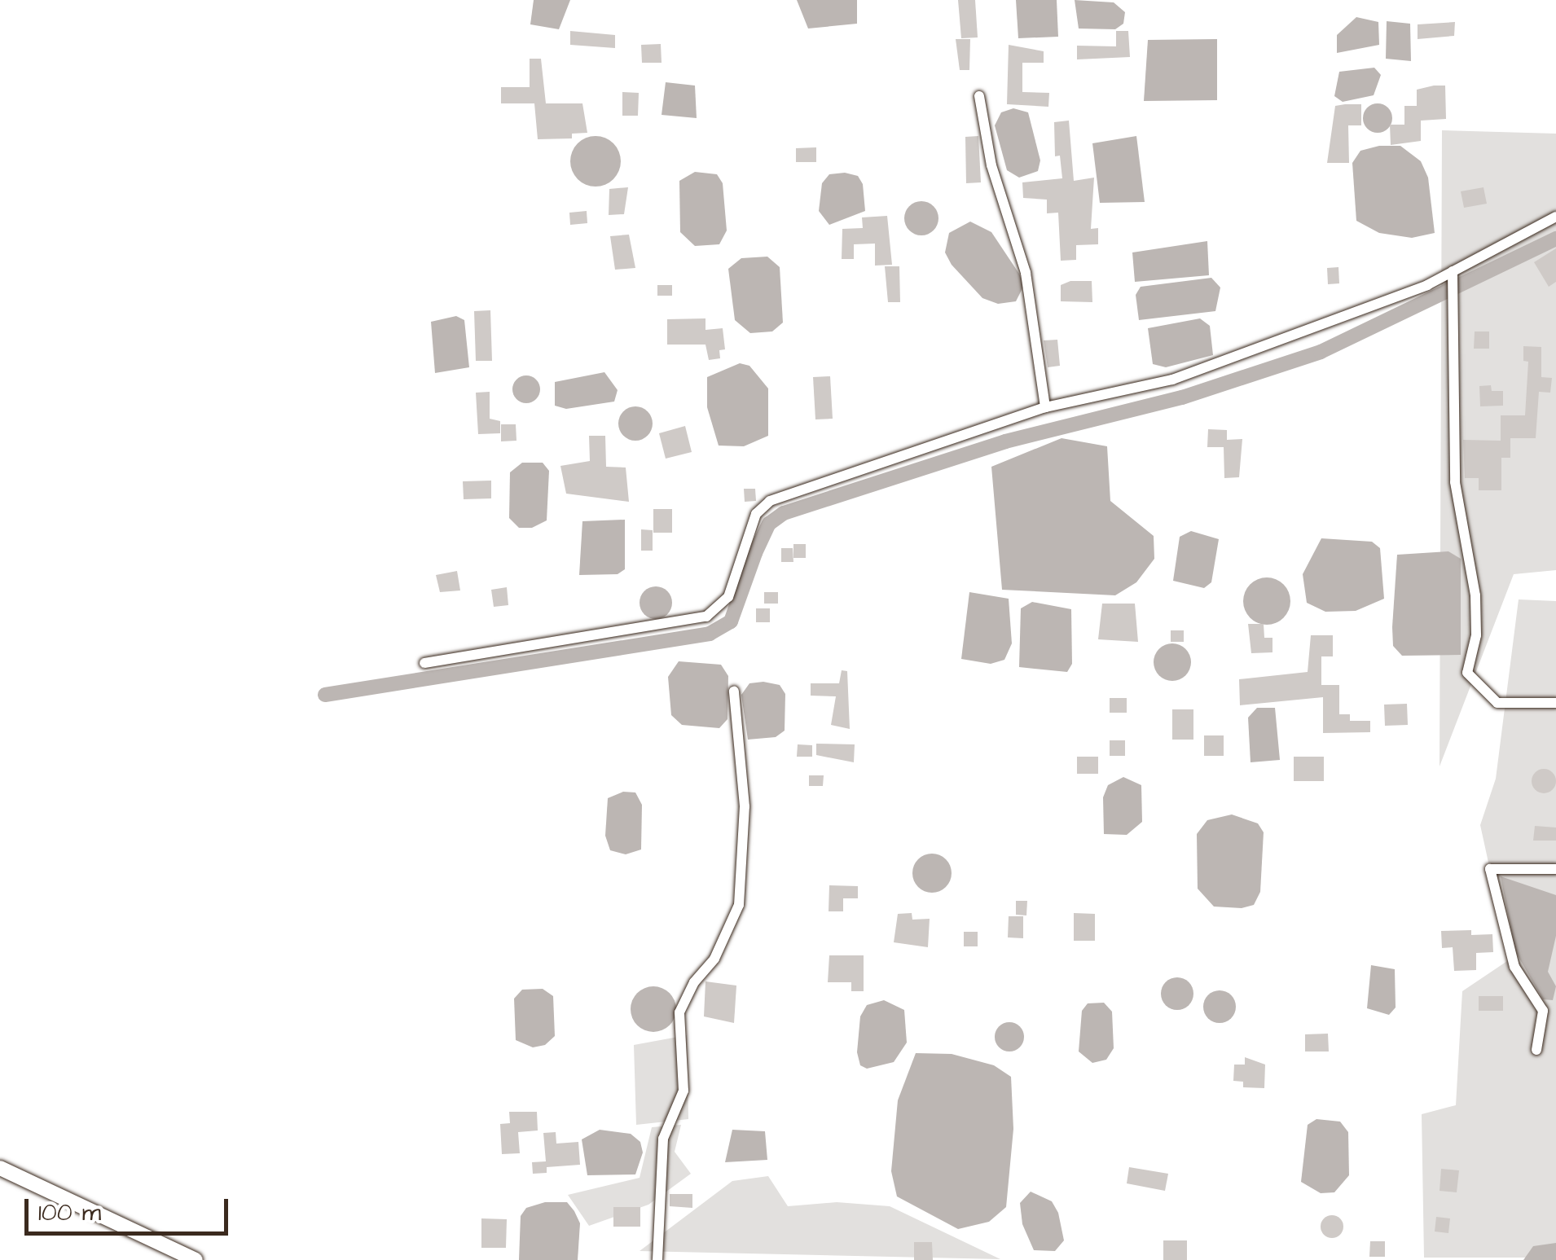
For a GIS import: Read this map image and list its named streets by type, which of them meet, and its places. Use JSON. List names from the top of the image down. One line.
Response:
{"scale_bar":"100 m"}
